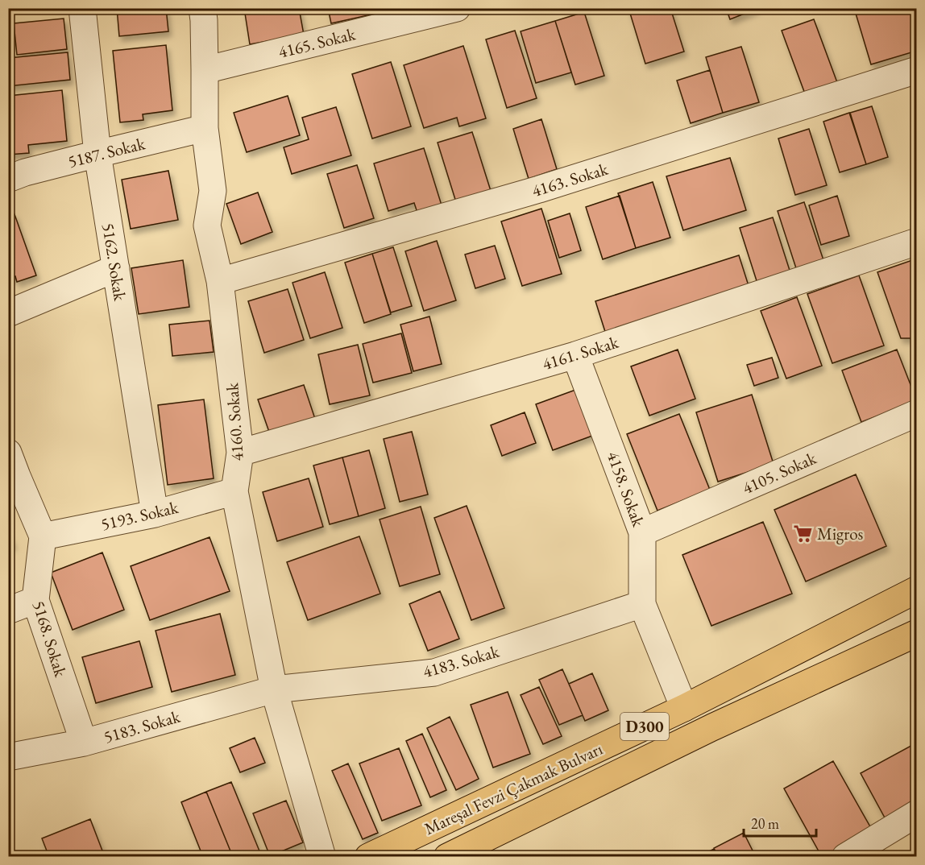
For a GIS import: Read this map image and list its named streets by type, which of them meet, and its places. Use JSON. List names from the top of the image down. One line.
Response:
{"streets":{"highway":["D300","Mareşal Fevzi Çakmak Bulvarı"],"street":["4165. Sokak","5187. Sokak","4163. Sokak","5162. Sokak","4161. Sokak","4160. Sokak","4105. Sokak","4158. Sokak","5193. Sokak","5168. Sokak","4183. Sokak","5183. Sokak"]},"crossings":[["4165. Sokak","4160. Sokak"],["5187. Sokak","5162. Sokak"],["5187. Sokak","4160. Sokak"],["4163. Sokak","4160. Sokak"],["5162. Sokak","5193. Sokak"],["4161. Sokak","4160. Sokak"],["4161. Sokak","4158. Sokak"],["4160. Sokak","5193. Sokak"],["4160. Sokak","4183. Sokak"],["4160. Sokak","5183. Sokak"],["4105. Sokak","4158. Sokak"],["4158. Sokak","4183. Sokak"],["4158. Sokak","Mareşal Fevzi Çakmak Bulvarı"],["5193. Sokak","5168. Sokak"],["5168. Sokak","5183. Sokak"],["4183. Sokak","5183. Sokak"]],"places":{"supermarket":["Migros"]},"scale_bar":"20 m"}
